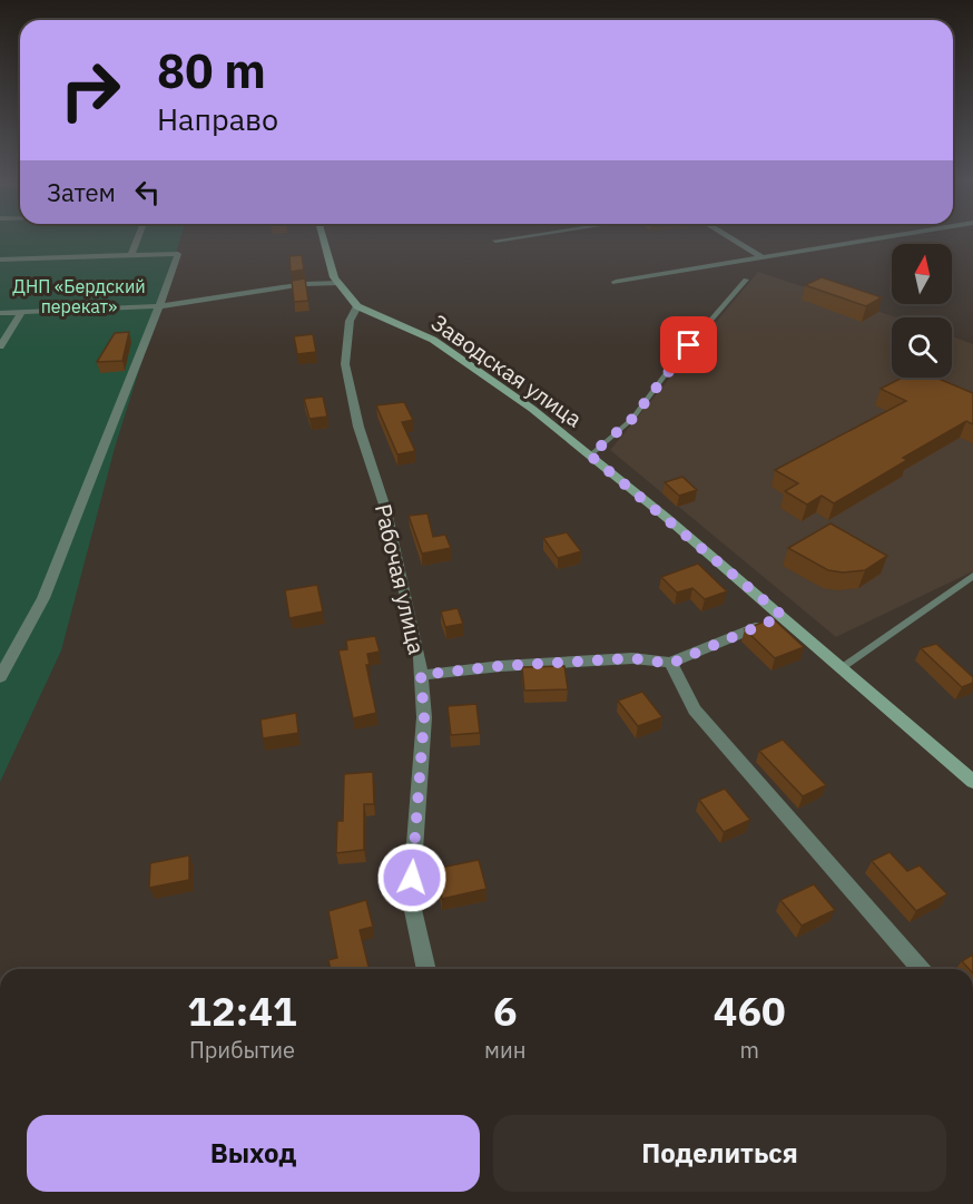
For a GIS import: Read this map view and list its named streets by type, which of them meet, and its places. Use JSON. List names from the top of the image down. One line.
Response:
{"streets":{"street":["Заводская улица","Рабочая улица"]},"crossings":[["Заводская улица","Рабочая улица"]],"parks":["ДНП «Бердский перекат»"],"north":"top","page":{"turn":["80 m","Направо"],"then":"Затем","eta":["12:41","Прибытие","6","мин","460","m"],"buttons":["Выход","Поделиться"]}}
